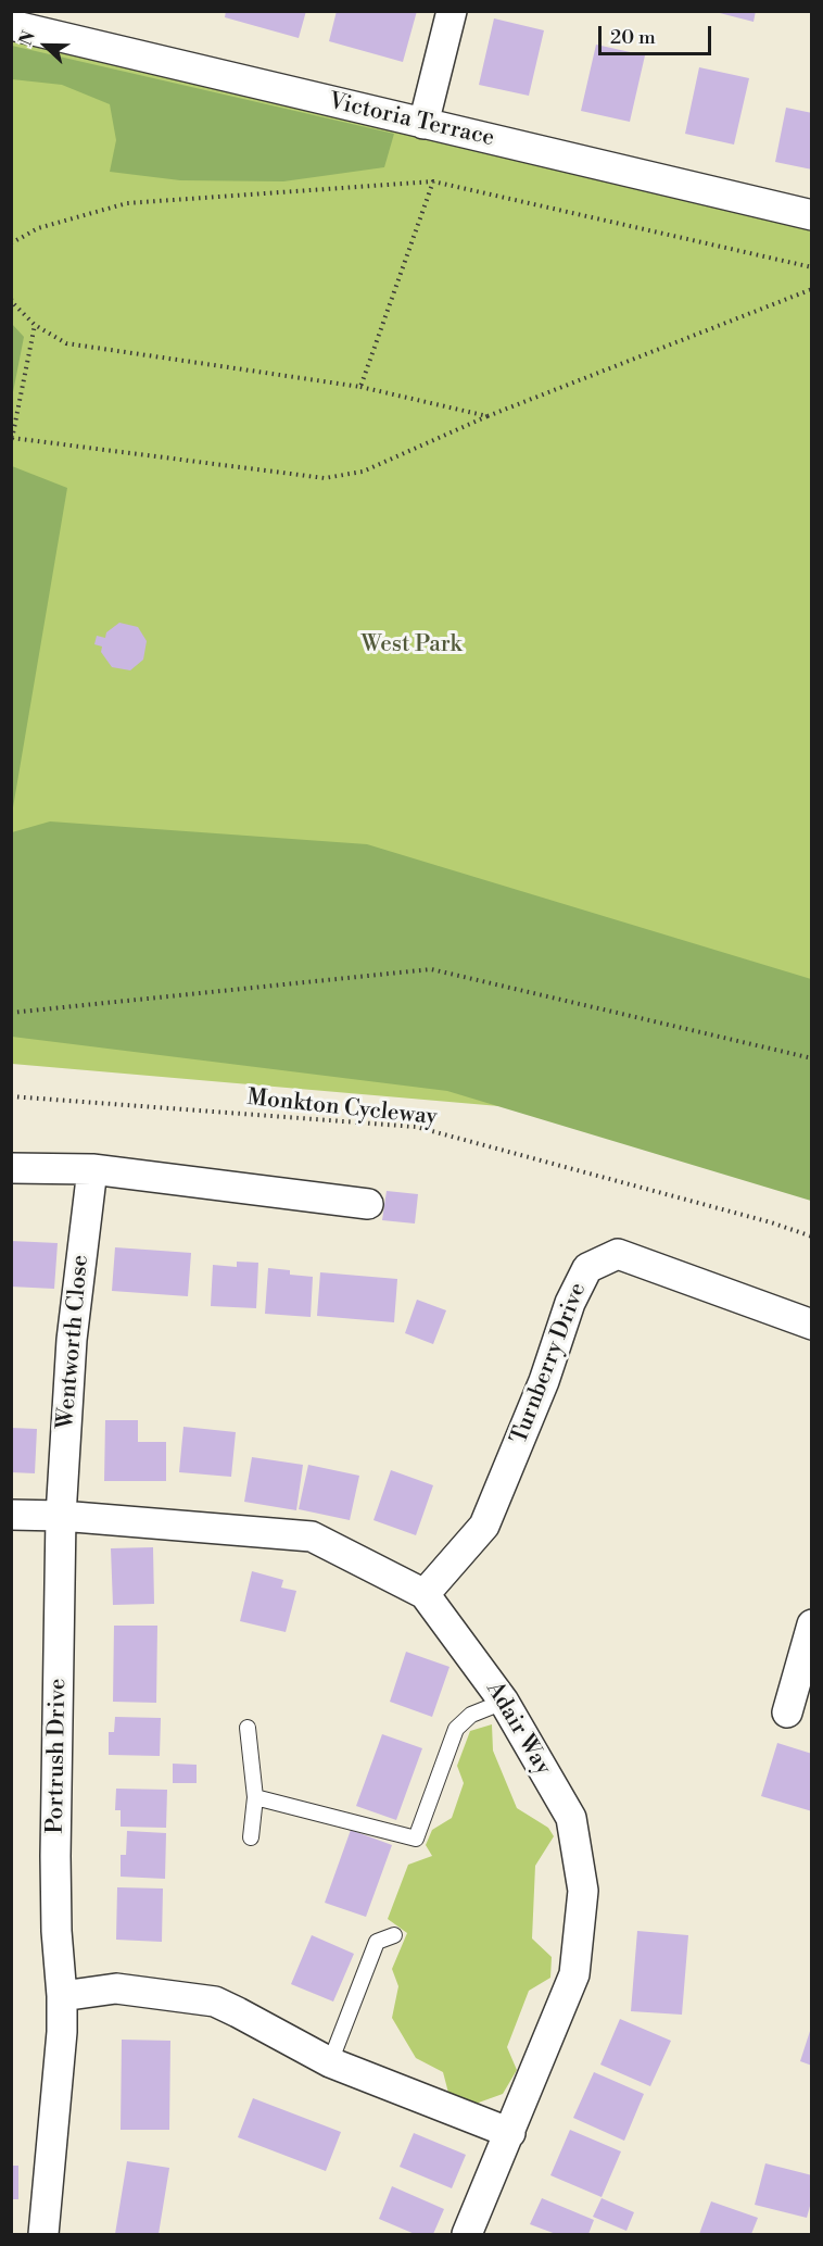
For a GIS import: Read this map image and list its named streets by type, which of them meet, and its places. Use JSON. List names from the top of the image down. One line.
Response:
{"streets":{"street":["Victoria Terrace","Wentworth Close","Turnberry Drive","Adair Way","Portrush Drive"],"path":["Monkton Cycleway"]},"crossings":[["Wentworth Close","Adair Way"],["Wentworth Close","Portrush Drive"],["Turnberry Drive","Adair Way"],["Adair Way","Portrush Drive"]],"parks":["West Park"],"scale_bar":"20 m","north":"left"}
